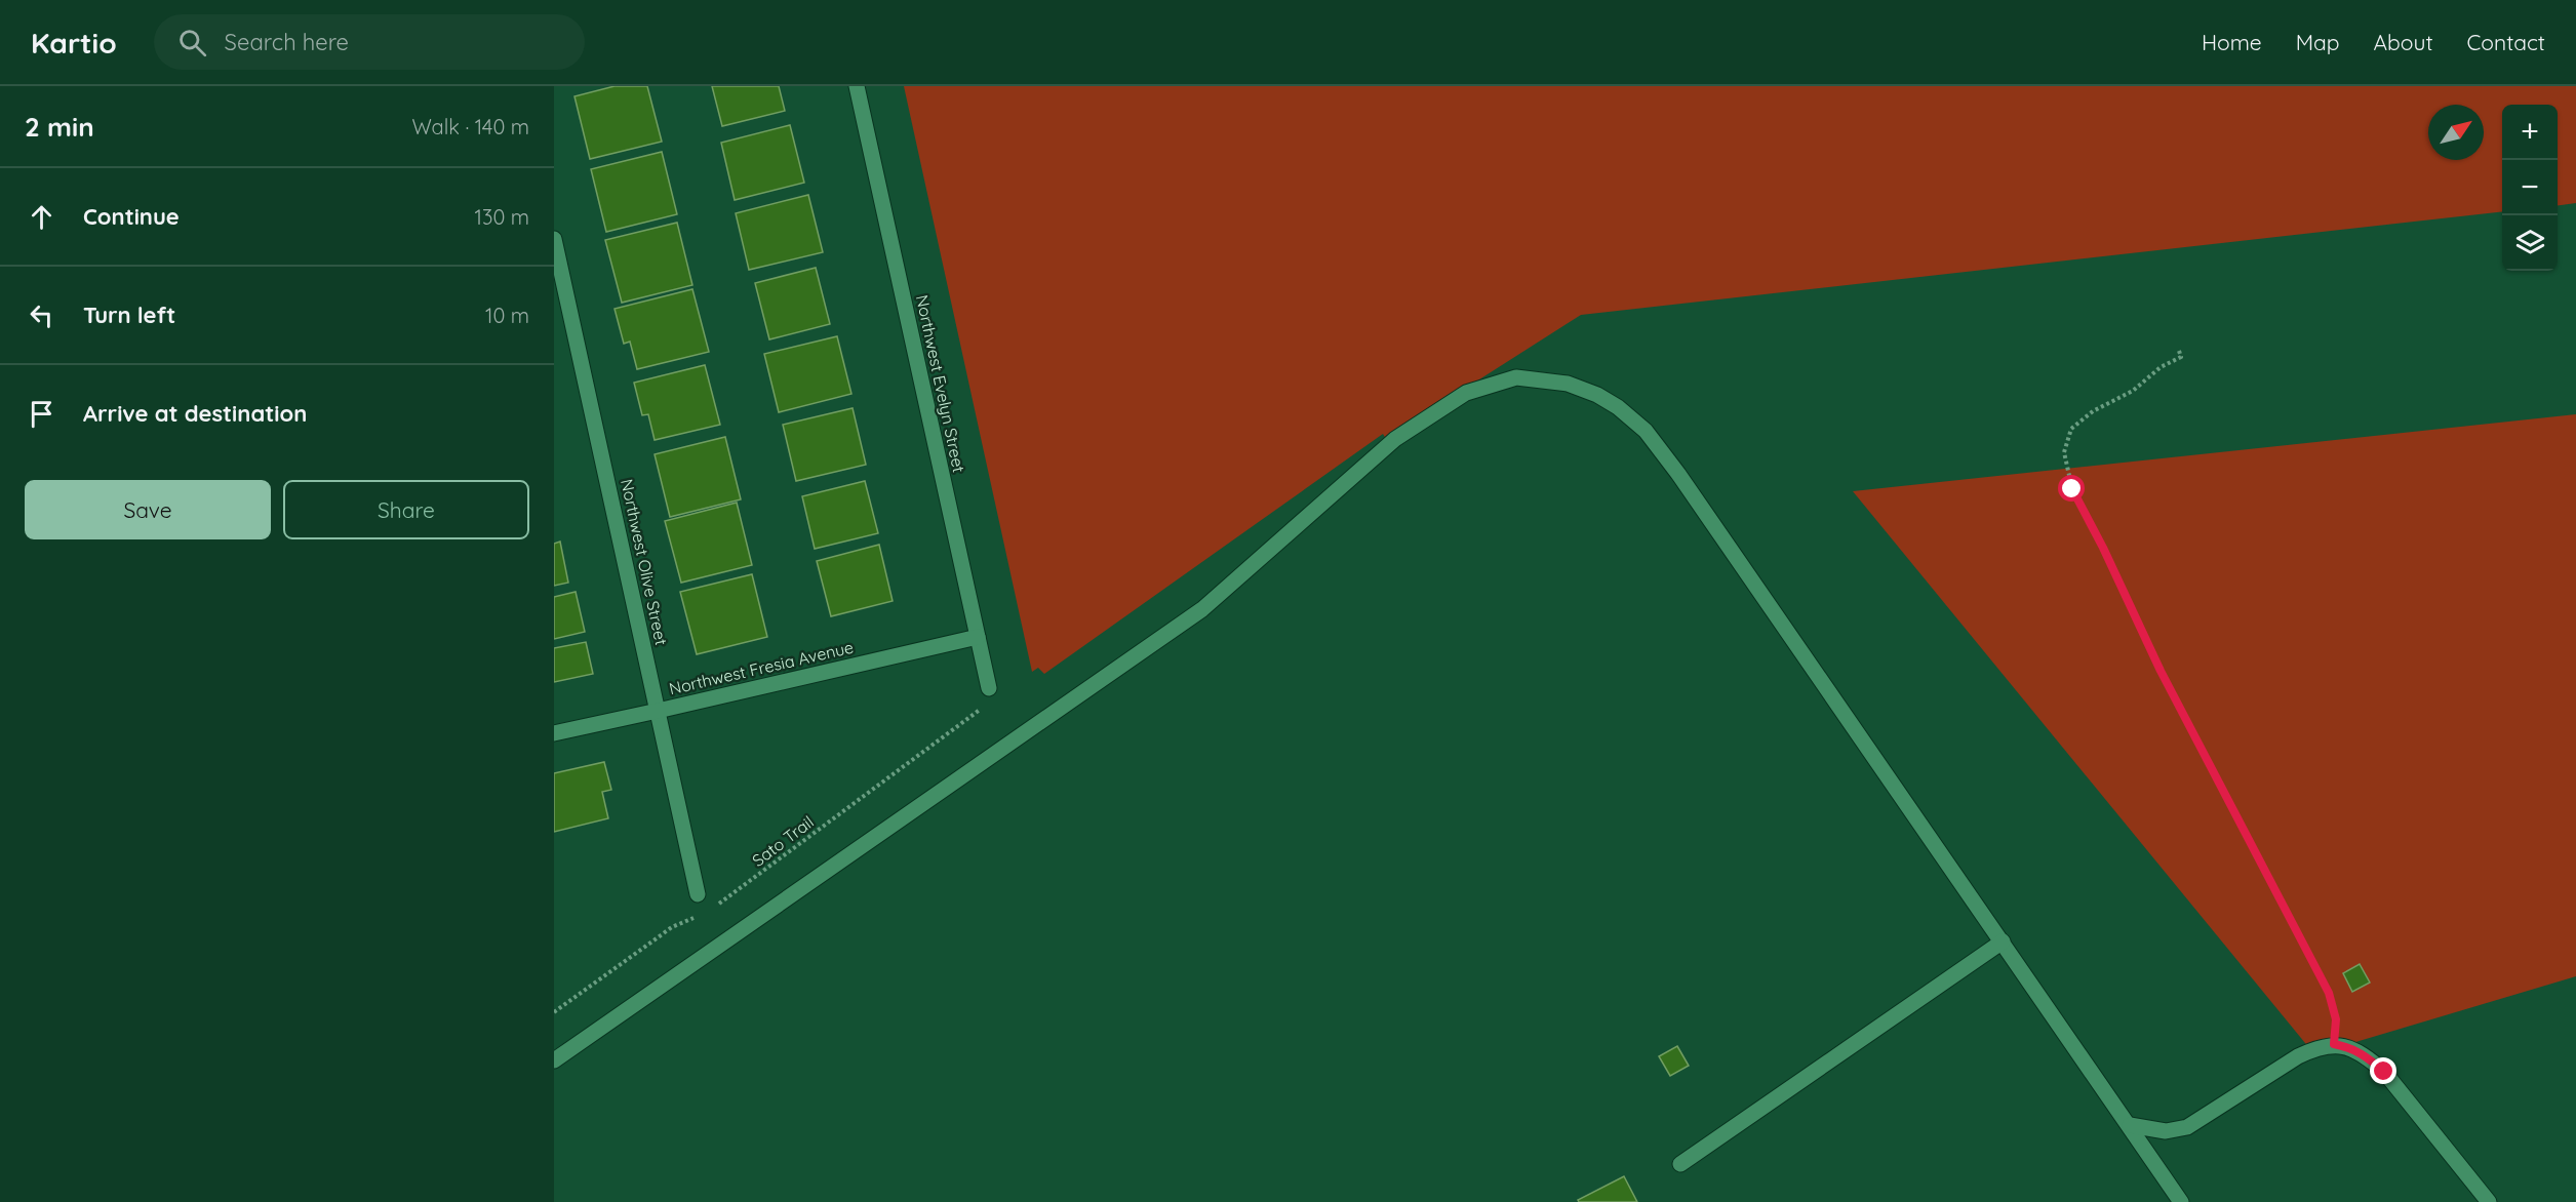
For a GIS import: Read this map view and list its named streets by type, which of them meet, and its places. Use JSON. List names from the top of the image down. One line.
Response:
{"streets":{"street":["Northwest Evelyn Street","Northwest Olive Street","Northwest Fresia Avenue"],"path":["Sato Trail"]},"crossings":[["Northwest Evelyn Street","Northwest Fresia Avenue"],["Northwest Olive Street","Northwest Fresia Avenue"]],"north":"top right","page":{"header":"Kartio","search":"Search here","nav":["Home","Map","About","Contact"],"heading":["2 min","Walk · 140 m"],"map_buttons":["+","−"],"list":[["Continue","130 m"],["Turn left","10 m"],"Arrive at destination"],"buttons":["Save","Share"]}}
